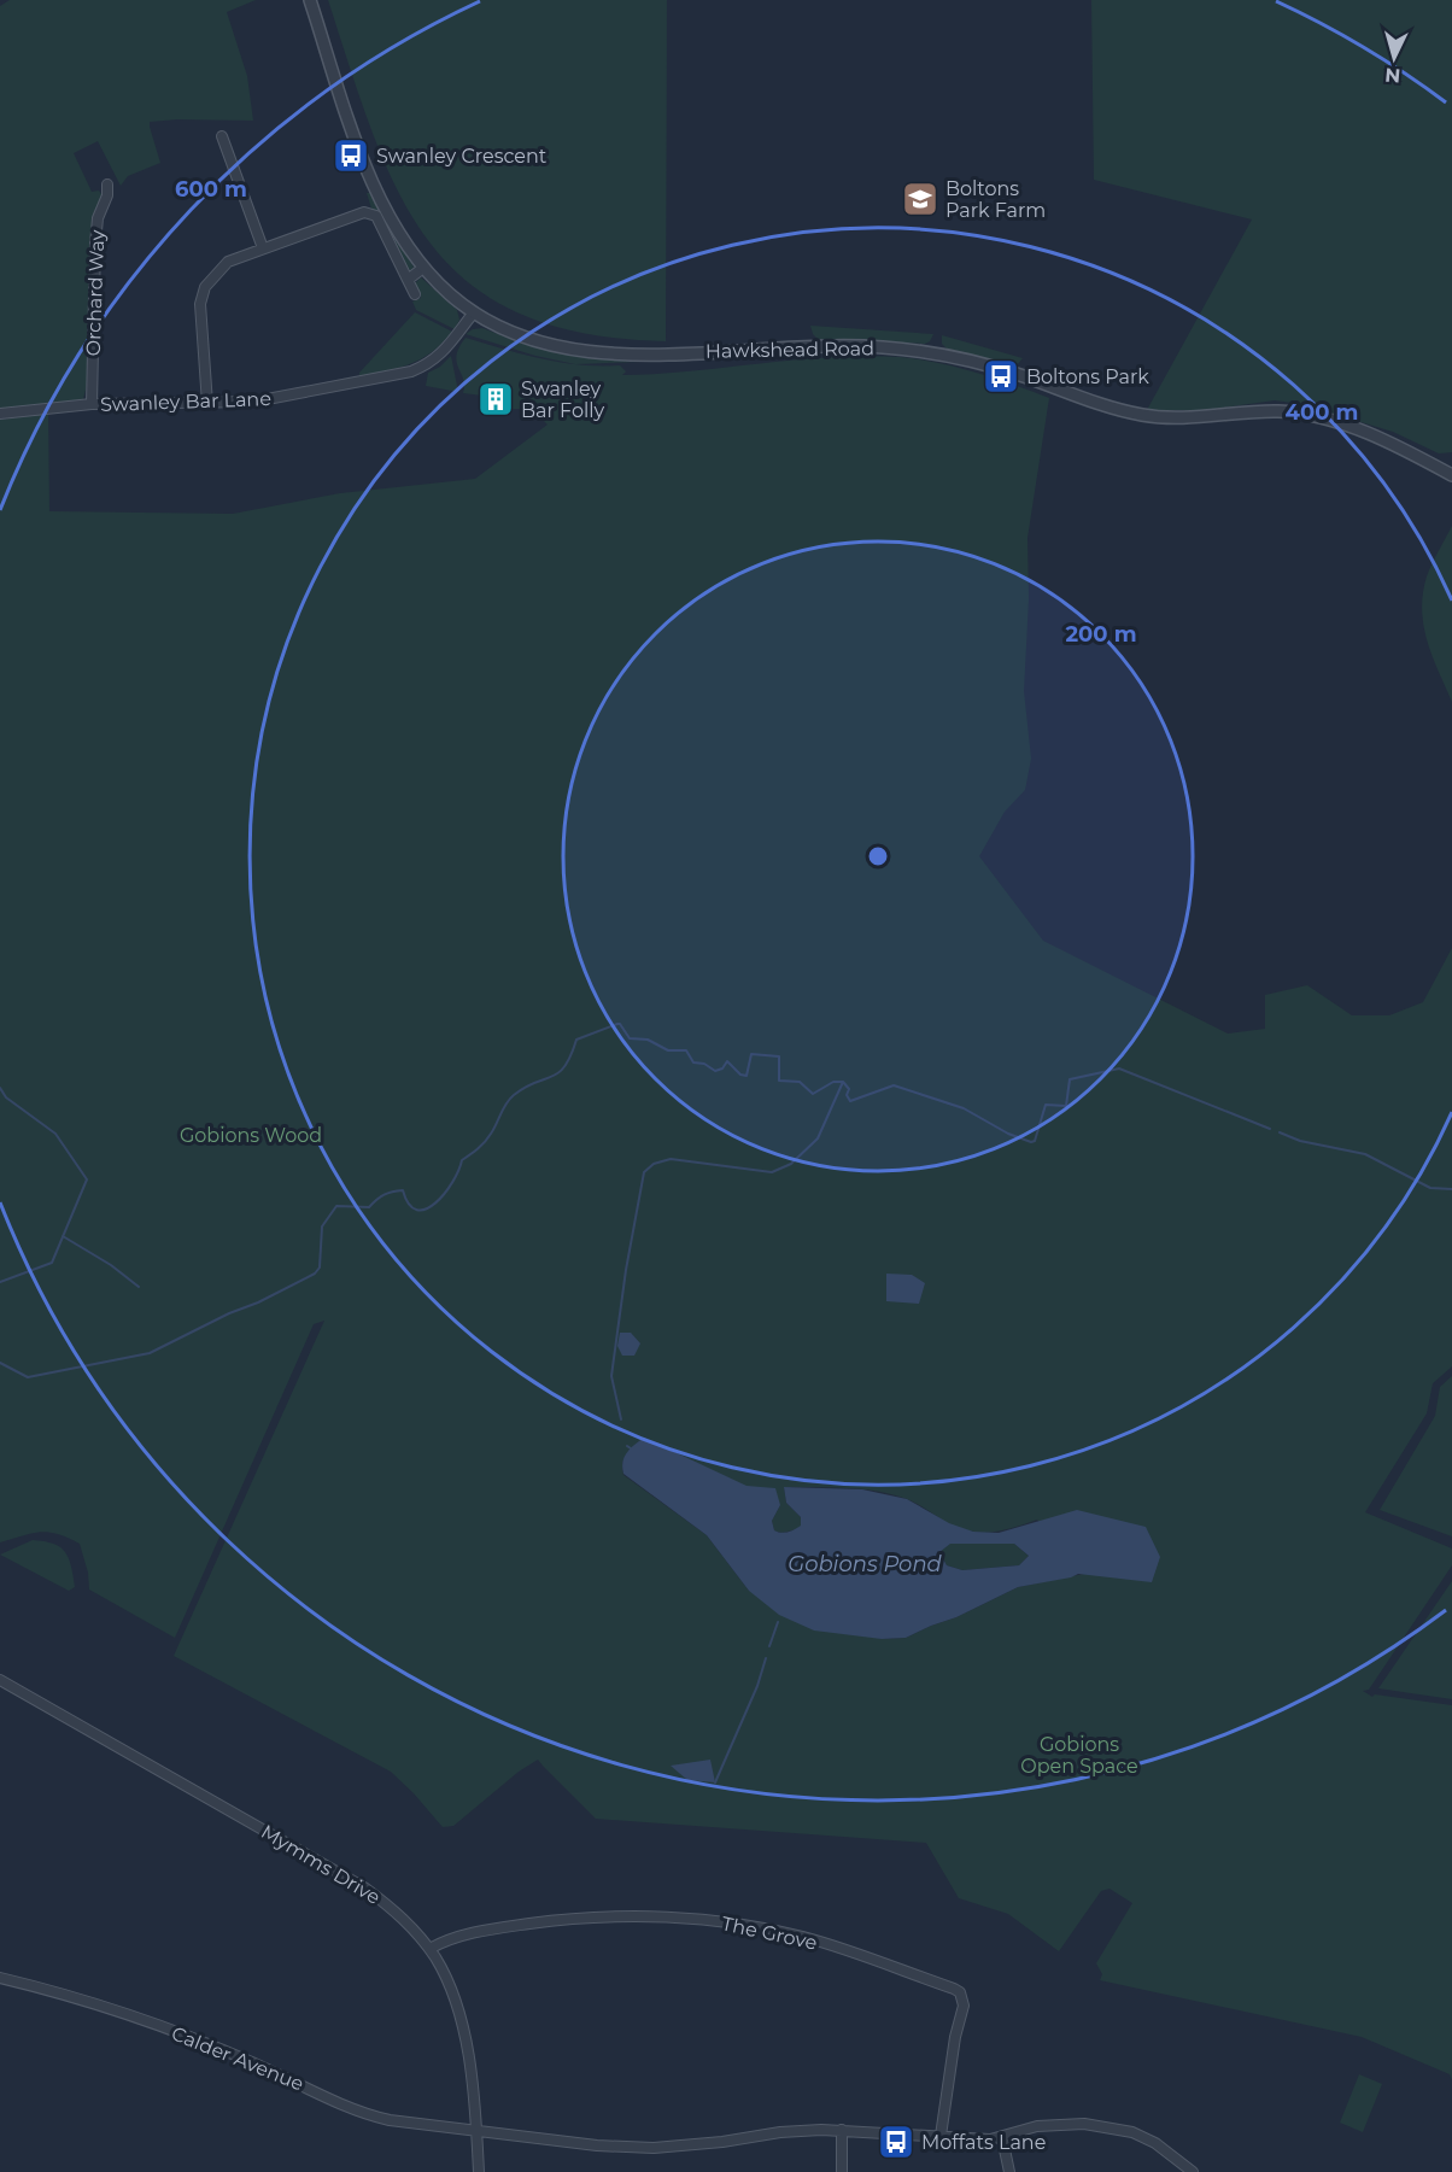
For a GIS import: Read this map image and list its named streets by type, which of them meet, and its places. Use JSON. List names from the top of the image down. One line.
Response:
{"streets":{"street":["Orchard Way","Hawkshead Road","Swanley Bar Lane","Mymms Drive","The Grove","Calder Avenue"]},"crossings":[["Orchard Way","Swanley Bar Lane"],["Hawkshead Road","Swanley Bar Lane"],["Mymms Drive","The Grove"],["Mymms Drive","Calder Avenue"]],"water":["Gobions Pond"],"parks":["Gobions Wood","Gobions Open Space"],"places":{"bus stop":["Swanley Crescent","Boltons Park","Moffats Lane"],"school or university":["Boltons Park Farm"],"building":["Swanley Bar Folly"]},"north":"bottom","rings":["600 m","400 m","200 m"]}
